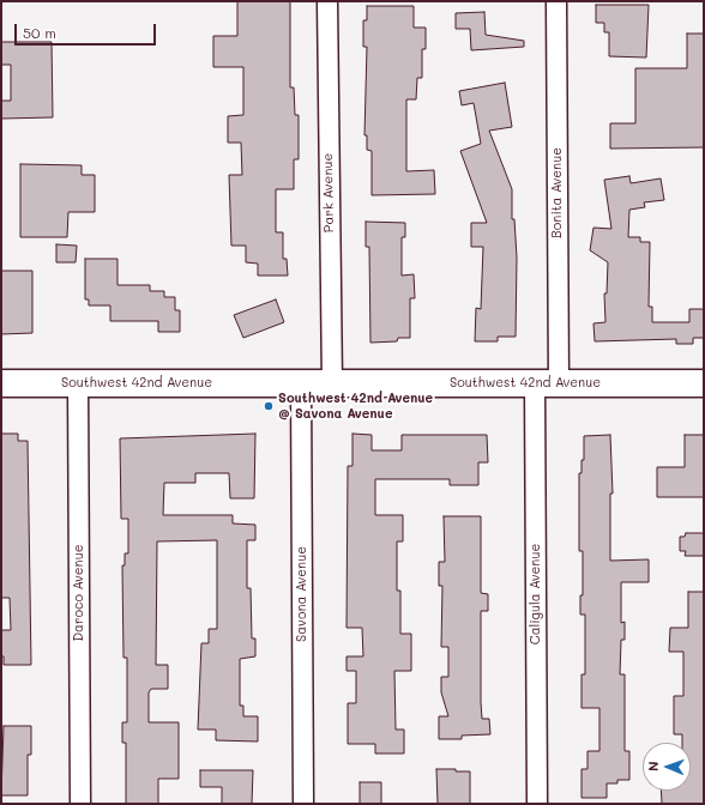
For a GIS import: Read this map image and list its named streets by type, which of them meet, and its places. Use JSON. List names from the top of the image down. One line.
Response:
{"streets":{"main road":["Southwest 42nd Avenue"],"street":["Park Avenue","Bonita Avenue","Daroco Avenue","Savona Avenue","Caligula Avenue"]},"crossings":[["Park Avenue","Southwest 42nd Avenue"],["Bonita Avenue","Southwest 42nd Avenue"],["Bonita Avenue","Caligula Avenue"],["Southwest 42nd Avenue","Daroco Avenue"],["Southwest 42nd Avenue","Savona Avenue"],["Southwest 42nd Avenue","Caligula Avenue"]],"places":["Southwest 42nd Avenue @ Savona Avenue"],"scale_bar":"50 m","north":"left"}
